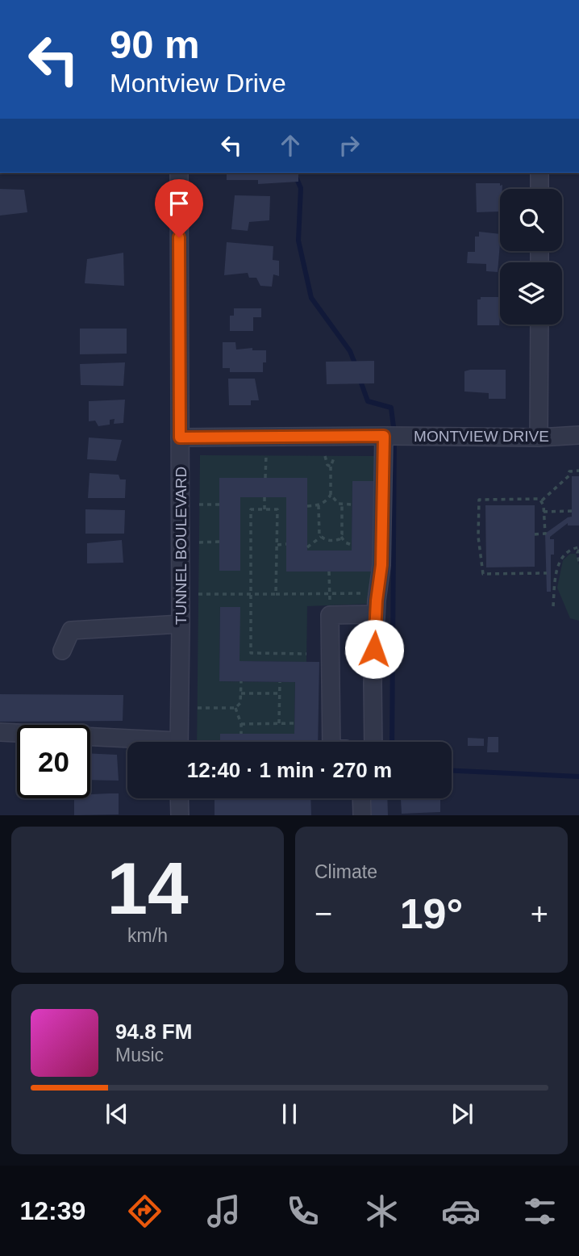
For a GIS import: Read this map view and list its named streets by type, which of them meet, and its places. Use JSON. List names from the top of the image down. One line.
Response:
{"streets":{"street":["MONTVIEW DRIVE","TUNNEL BOULEVARD"]},"crossings":[["MONTVIEW DRIVE","TUNNEL BOULEVARD"]],"page":{"turn":["90 m","Montview Drive"],"limit":"20","trip":"12:40 · 1 min · 270 m","tile":[["14","km/h"],"Climate"],"heat":["−","19°","+"],"song":["94.8 FM","Music"],"tabs":"12:39"}}
